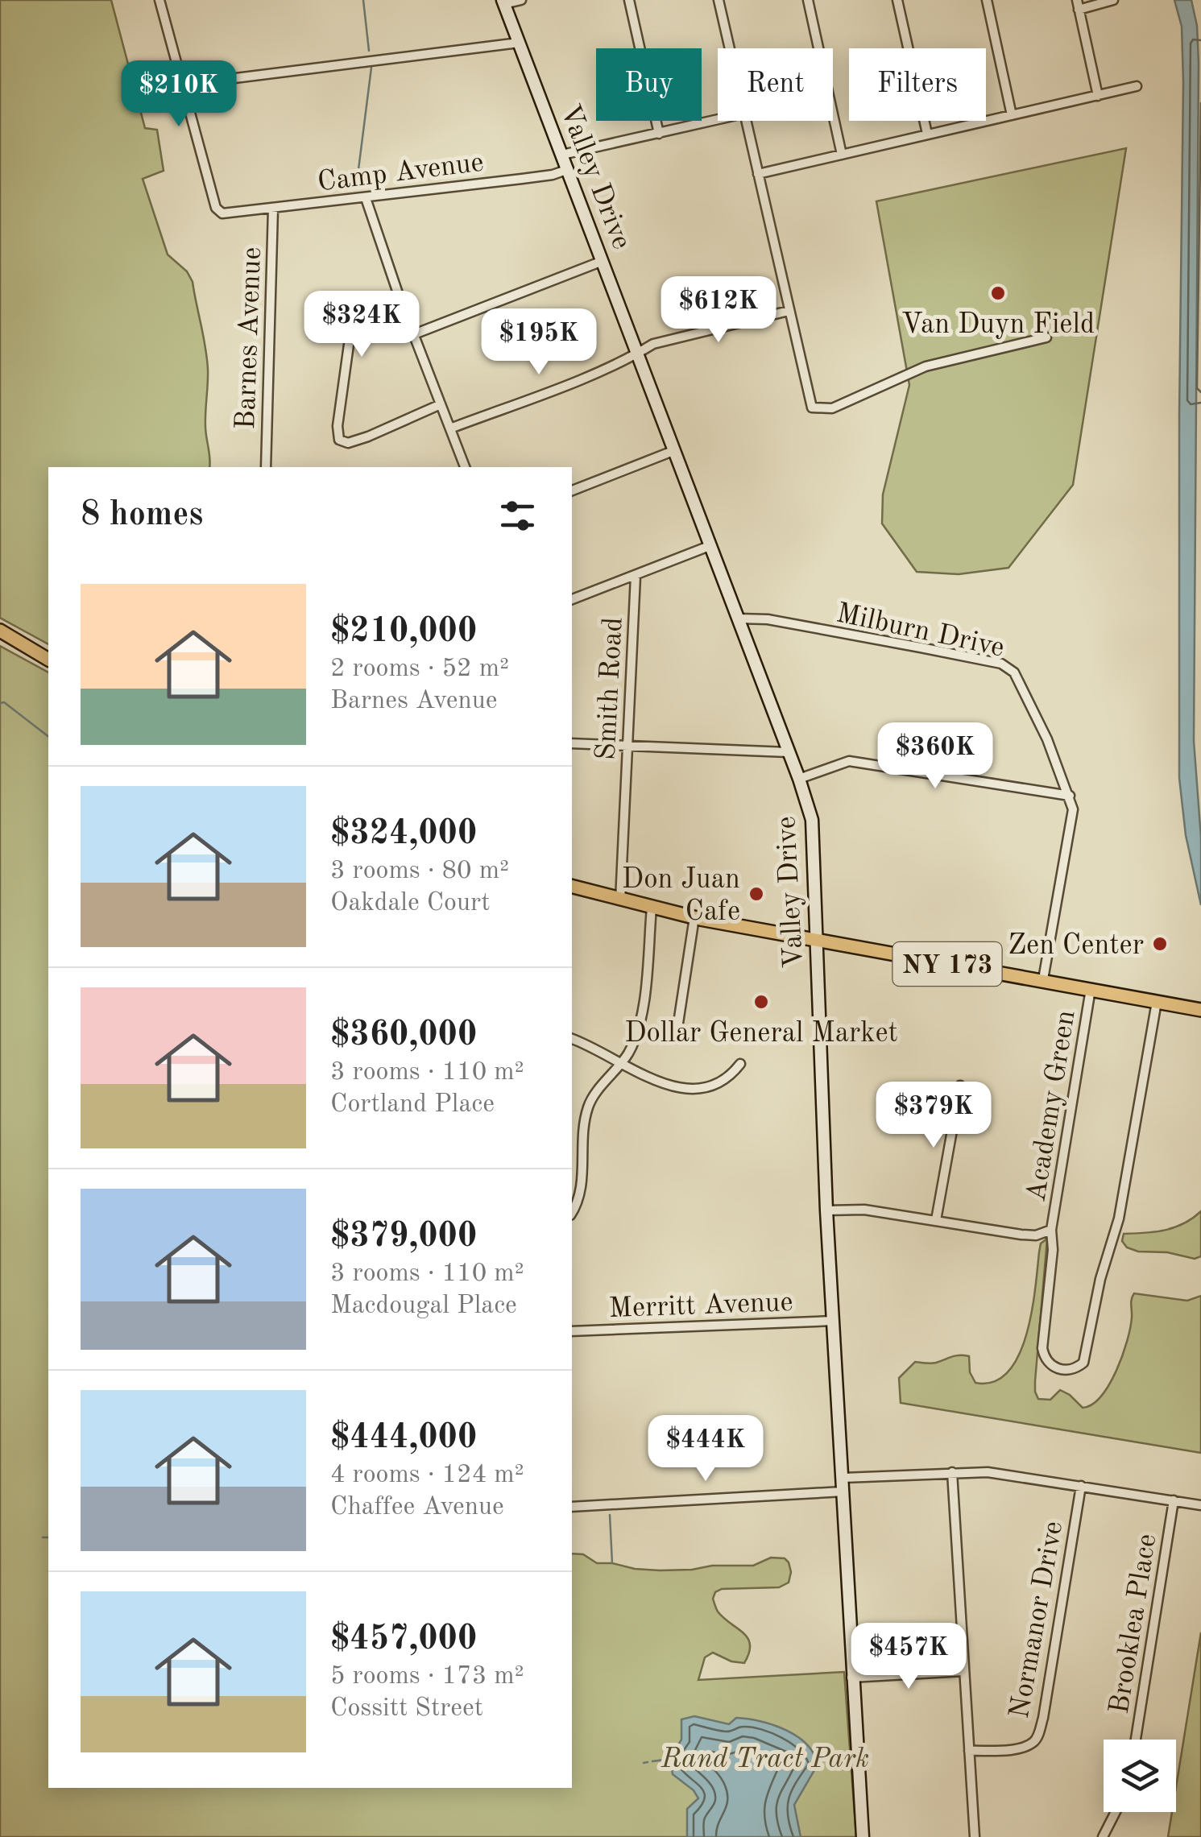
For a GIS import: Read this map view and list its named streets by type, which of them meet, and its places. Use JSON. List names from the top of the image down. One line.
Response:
{"streets":{"main road":["Valley Drive","NY 173"],"street":["Camp Avenue","Barnes Avenue","Milburn Drive","Smith Road","Academy Green","Merritt Avenue","Normanor Drive","Brooklea Place"]},"crossings":[["Camp Avenue","Valley Drive"],["Camp Avenue","Barnes Avenue"],["Valley Drive","Milburn Drive"],["Valley Drive","NY 173"],["Valley Drive","Merritt Avenue"],["Milburn Drive","NY 173"],["Smith Road","NY 173"],["NY 173","Academy Green"]],"parks":["Rand Tract Park"],"places":["Van Duyn Field","Don Juan Cafe","Zen Center","Dollar General Market"],"page":{"chip":["Buy","Rent","Filters"],"price":["$210K","$612K","$324K","$195K","$360K","$379K","$444K","$457K"],"heading":"8 homes","list":[{"name":"$210,000","note":"2 rooms · 52 m² · Barnes Avenue"},{"name":"$324,000","note":"3 rooms · 80 m² · Oakdale Court"},{"name":"$360,000","note":"3 rooms · 110 m² · Cortland Place"},{"name":"$379,000","note":"3 rooms · 110 m² · Macdougal Place"},{"name":"$444,000","note":"4 rooms · 124 m² · Chaffee Avenue"},{"name":"$457,000","note":"5 rooms · 173 m² · Cossitt Street"}]}}
